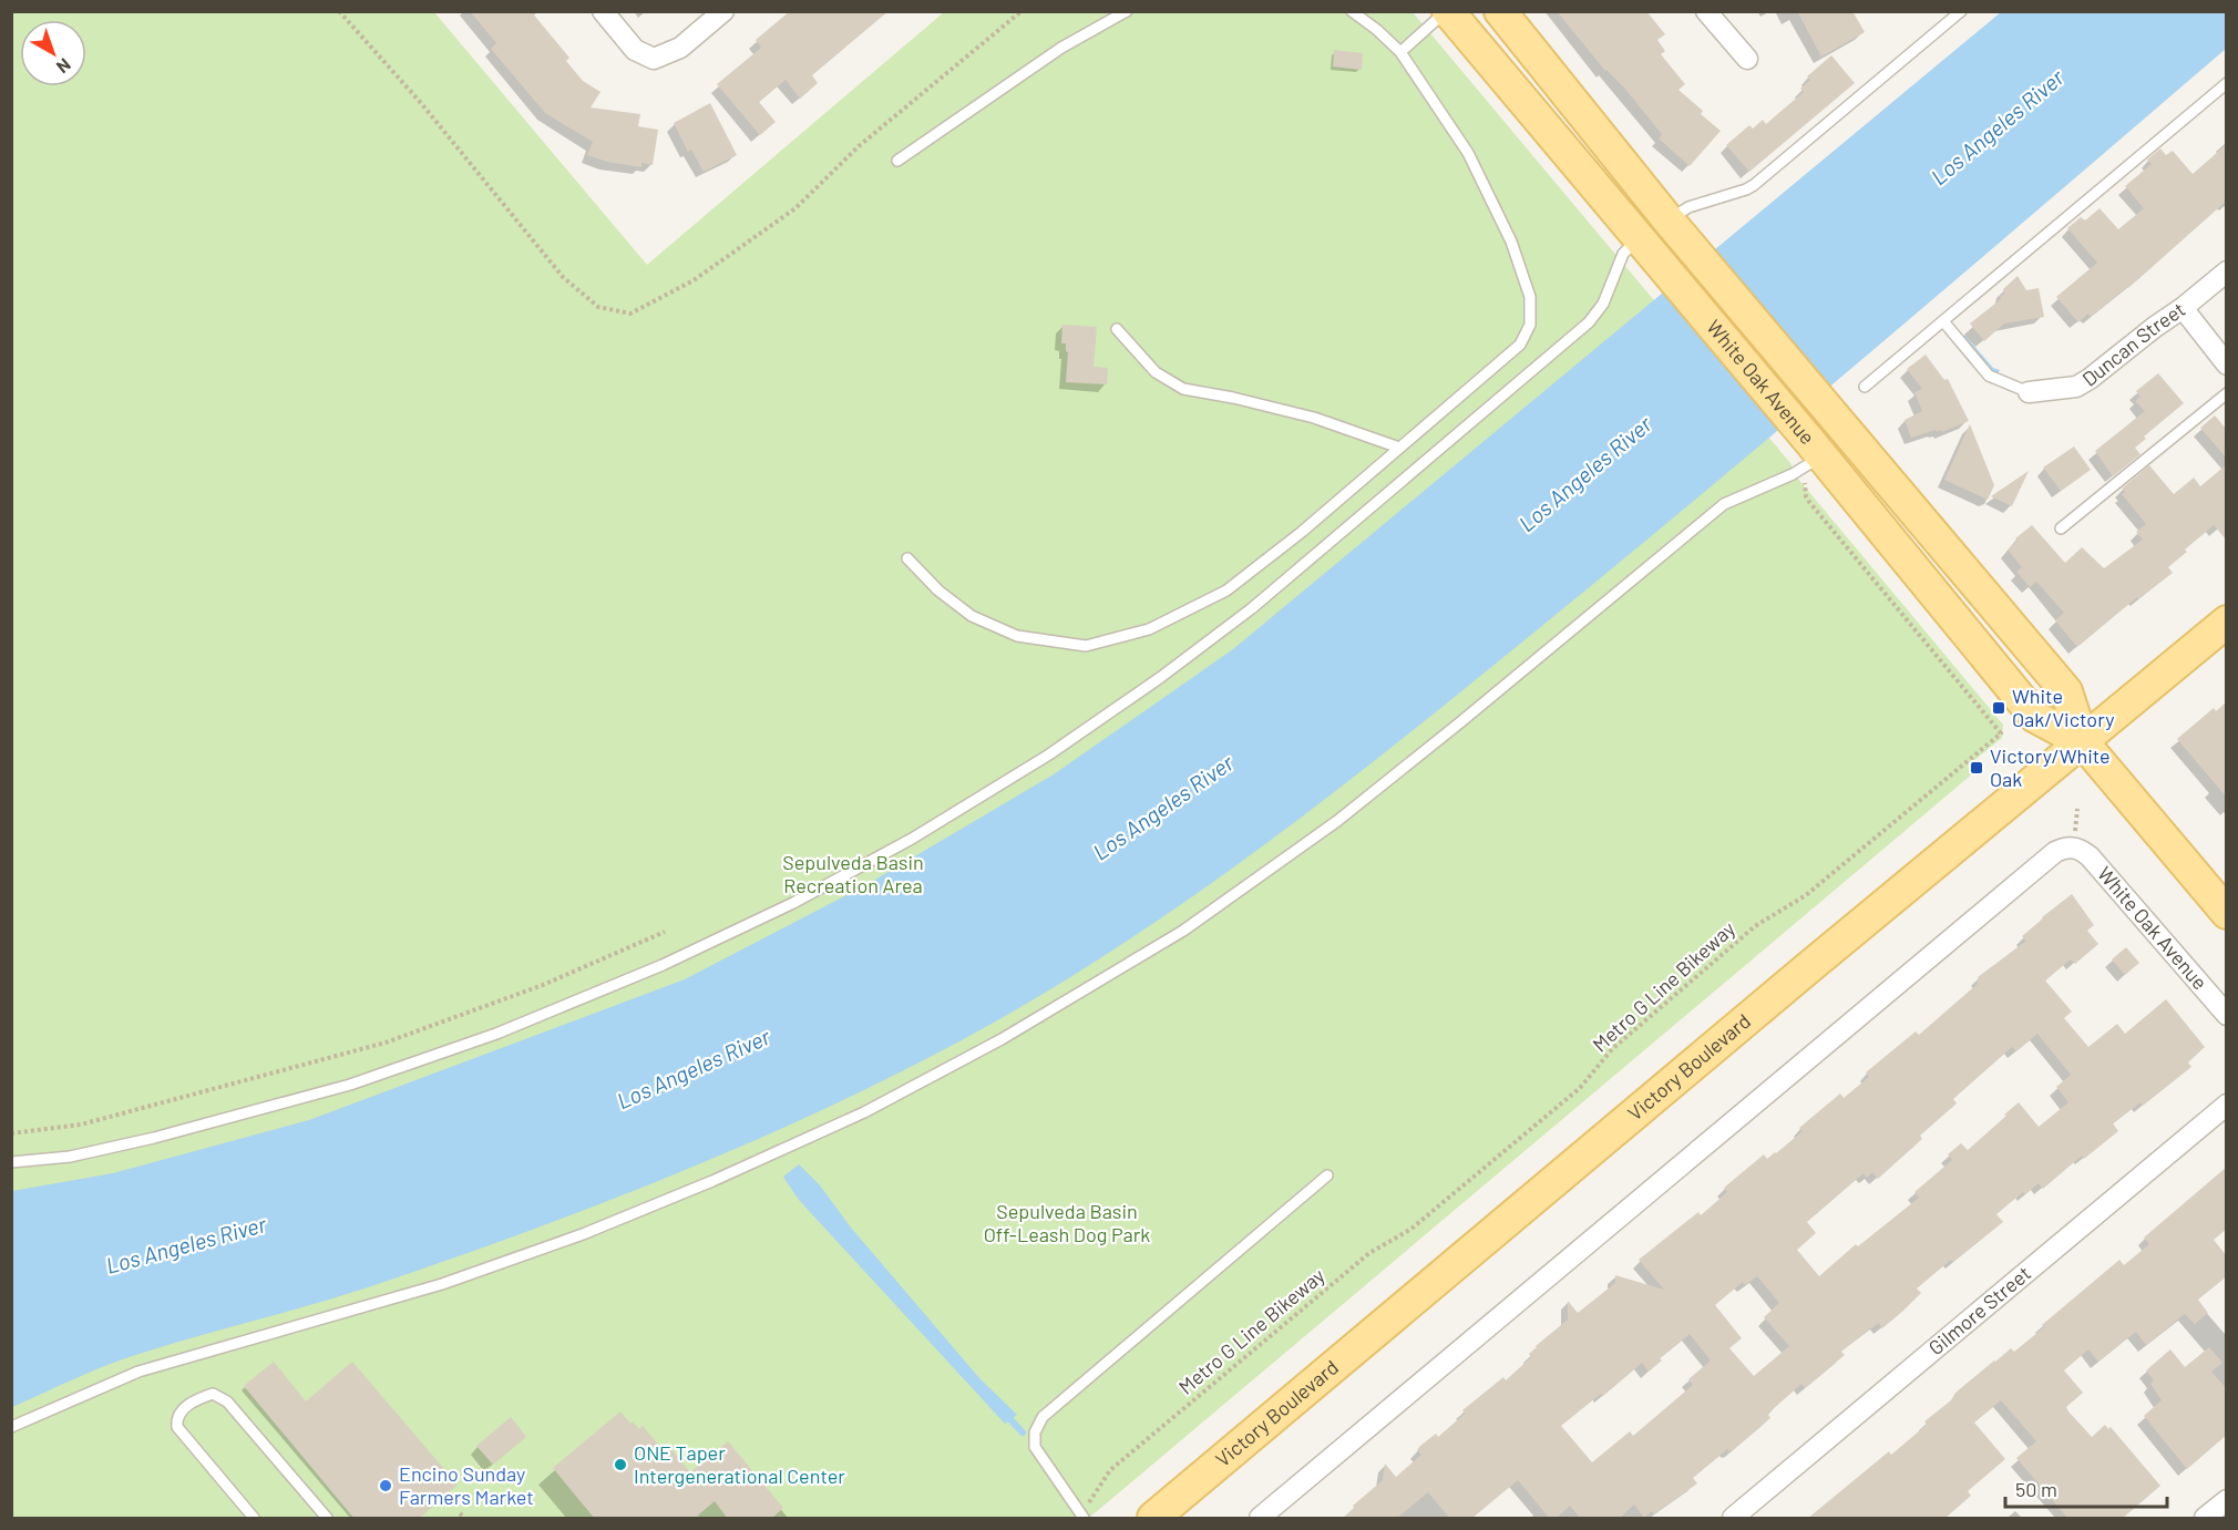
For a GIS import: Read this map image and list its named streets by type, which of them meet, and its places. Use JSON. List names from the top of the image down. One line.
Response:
{"streets":{"main road":["White Oak Avenue","Victory Boulevard"],"street":["Duncan Street","Gilmore Street"],"path":["Metro G Line Bikeway"]},"crossings":[["White Oak Avenue","Metro G Line Bikeway"],["White Oak Avenue","Victory Boulevard"]],"water":["Los Angeles River"],"parks":["Sepulveda Basin Recreation Area","Sepulveda Basin Off-Leash Dog Park"],"places":{"transit":["White Oak/Victory","Victory/White Oak"],"other":["ONE Taper Intergenerational Center","Encino Sunday Farmers Market"]},"scale_bar":"50 m","north":"bottom right"}
